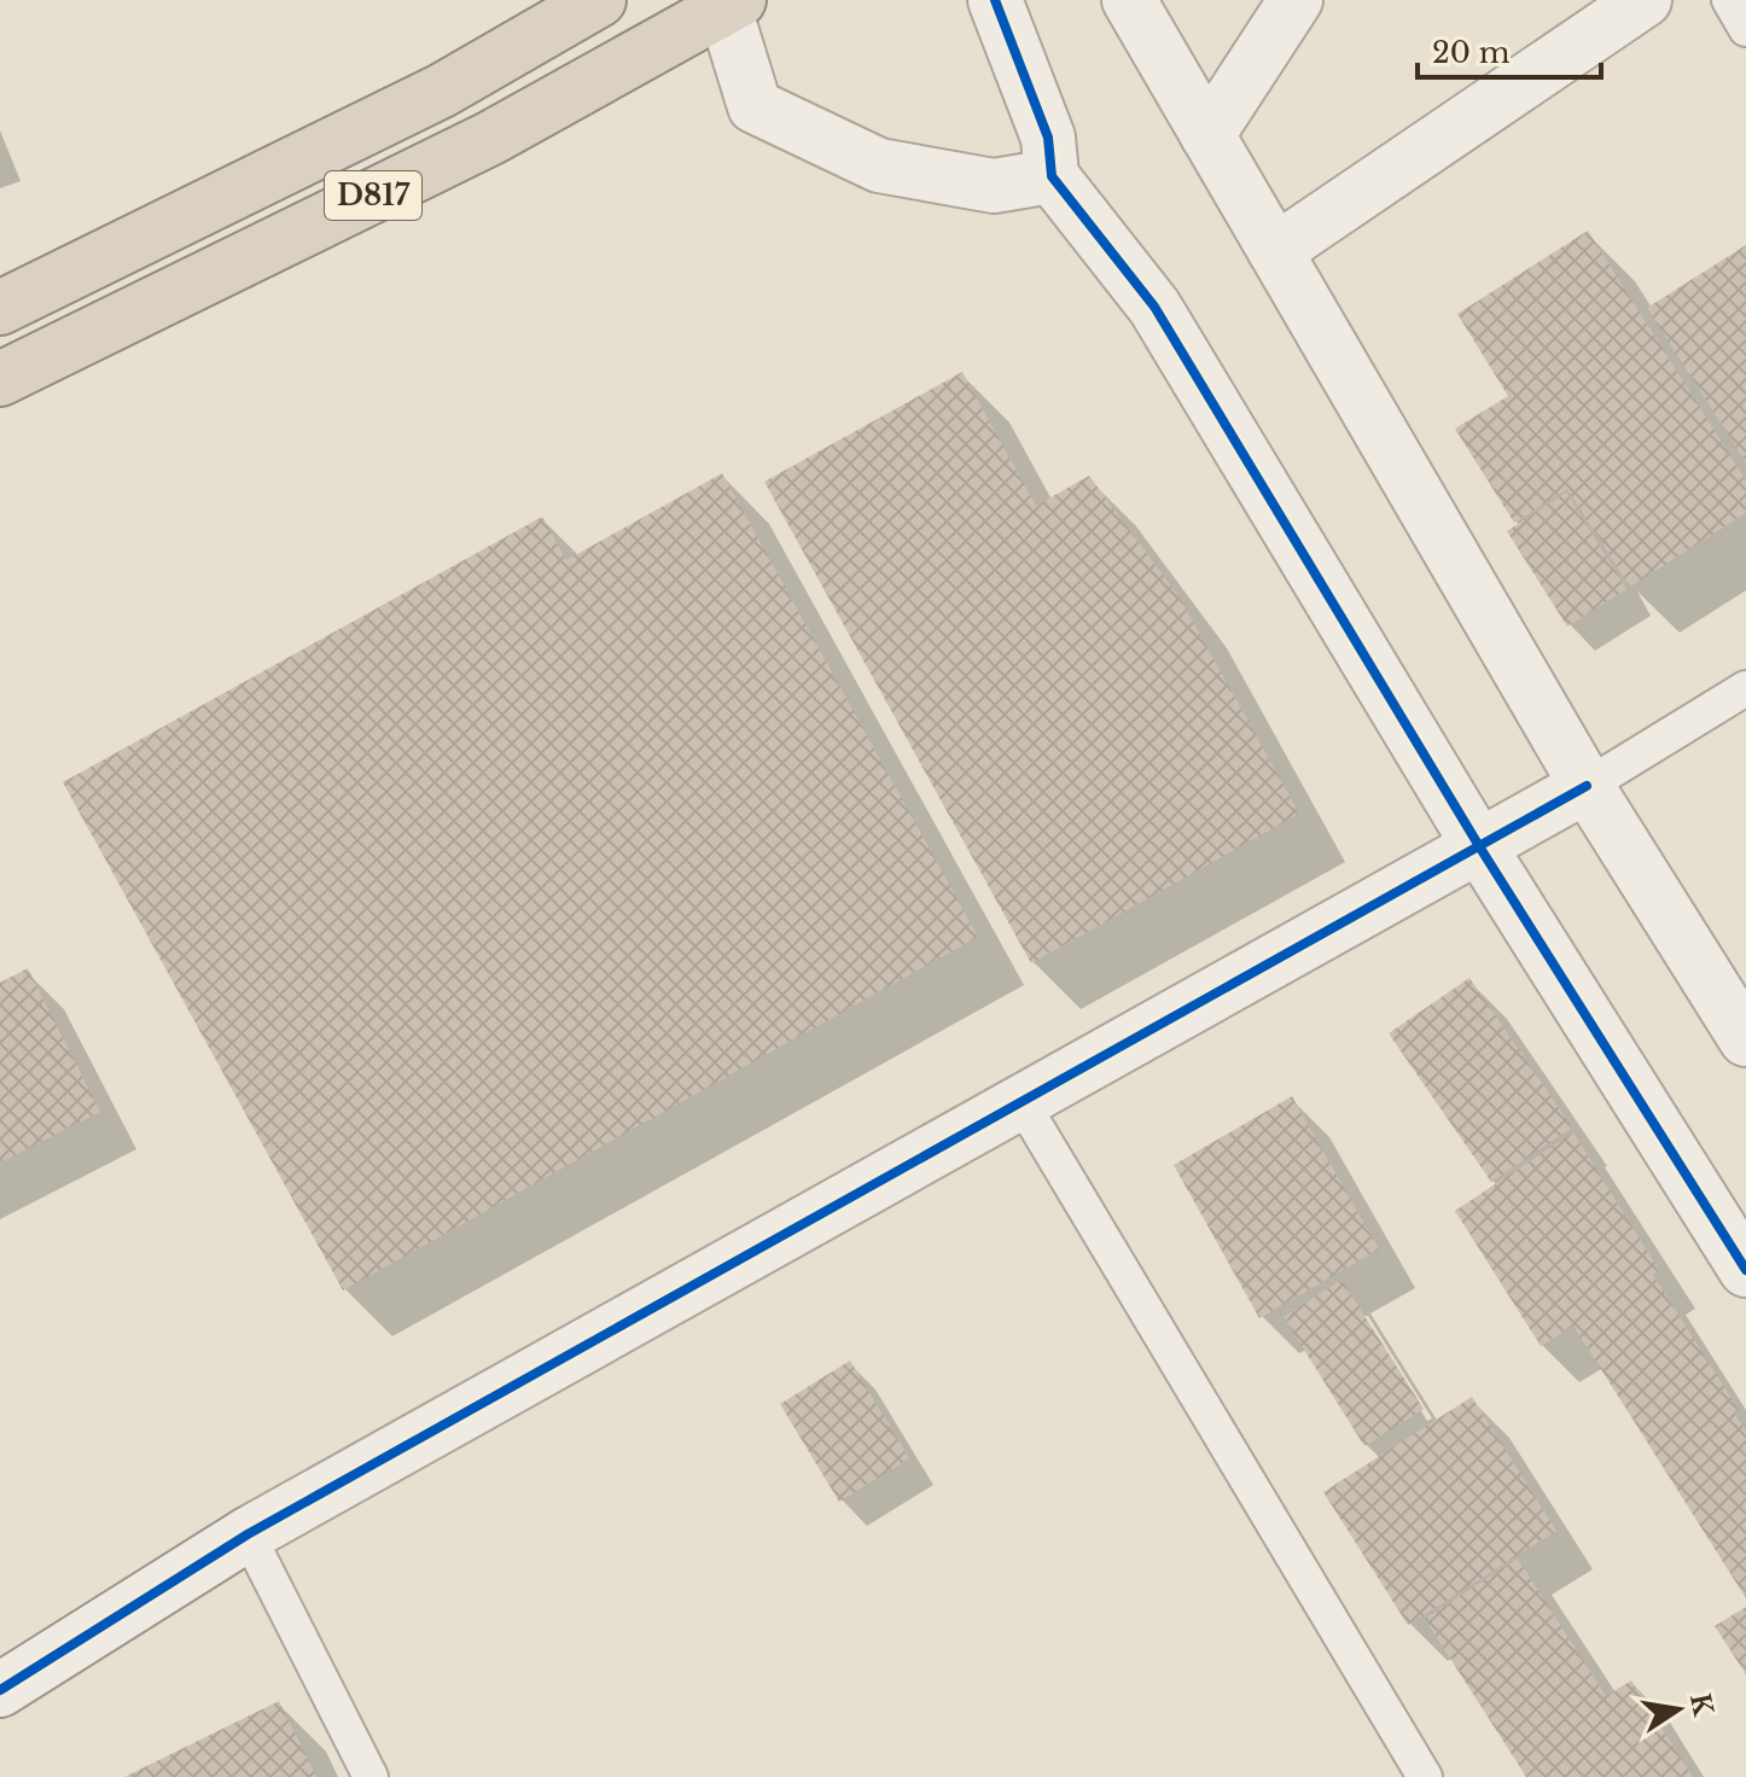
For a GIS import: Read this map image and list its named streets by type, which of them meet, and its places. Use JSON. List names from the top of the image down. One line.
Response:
{"streets":{"highway":["D817"]},"scale_bar":"20 m","north":"right"}
